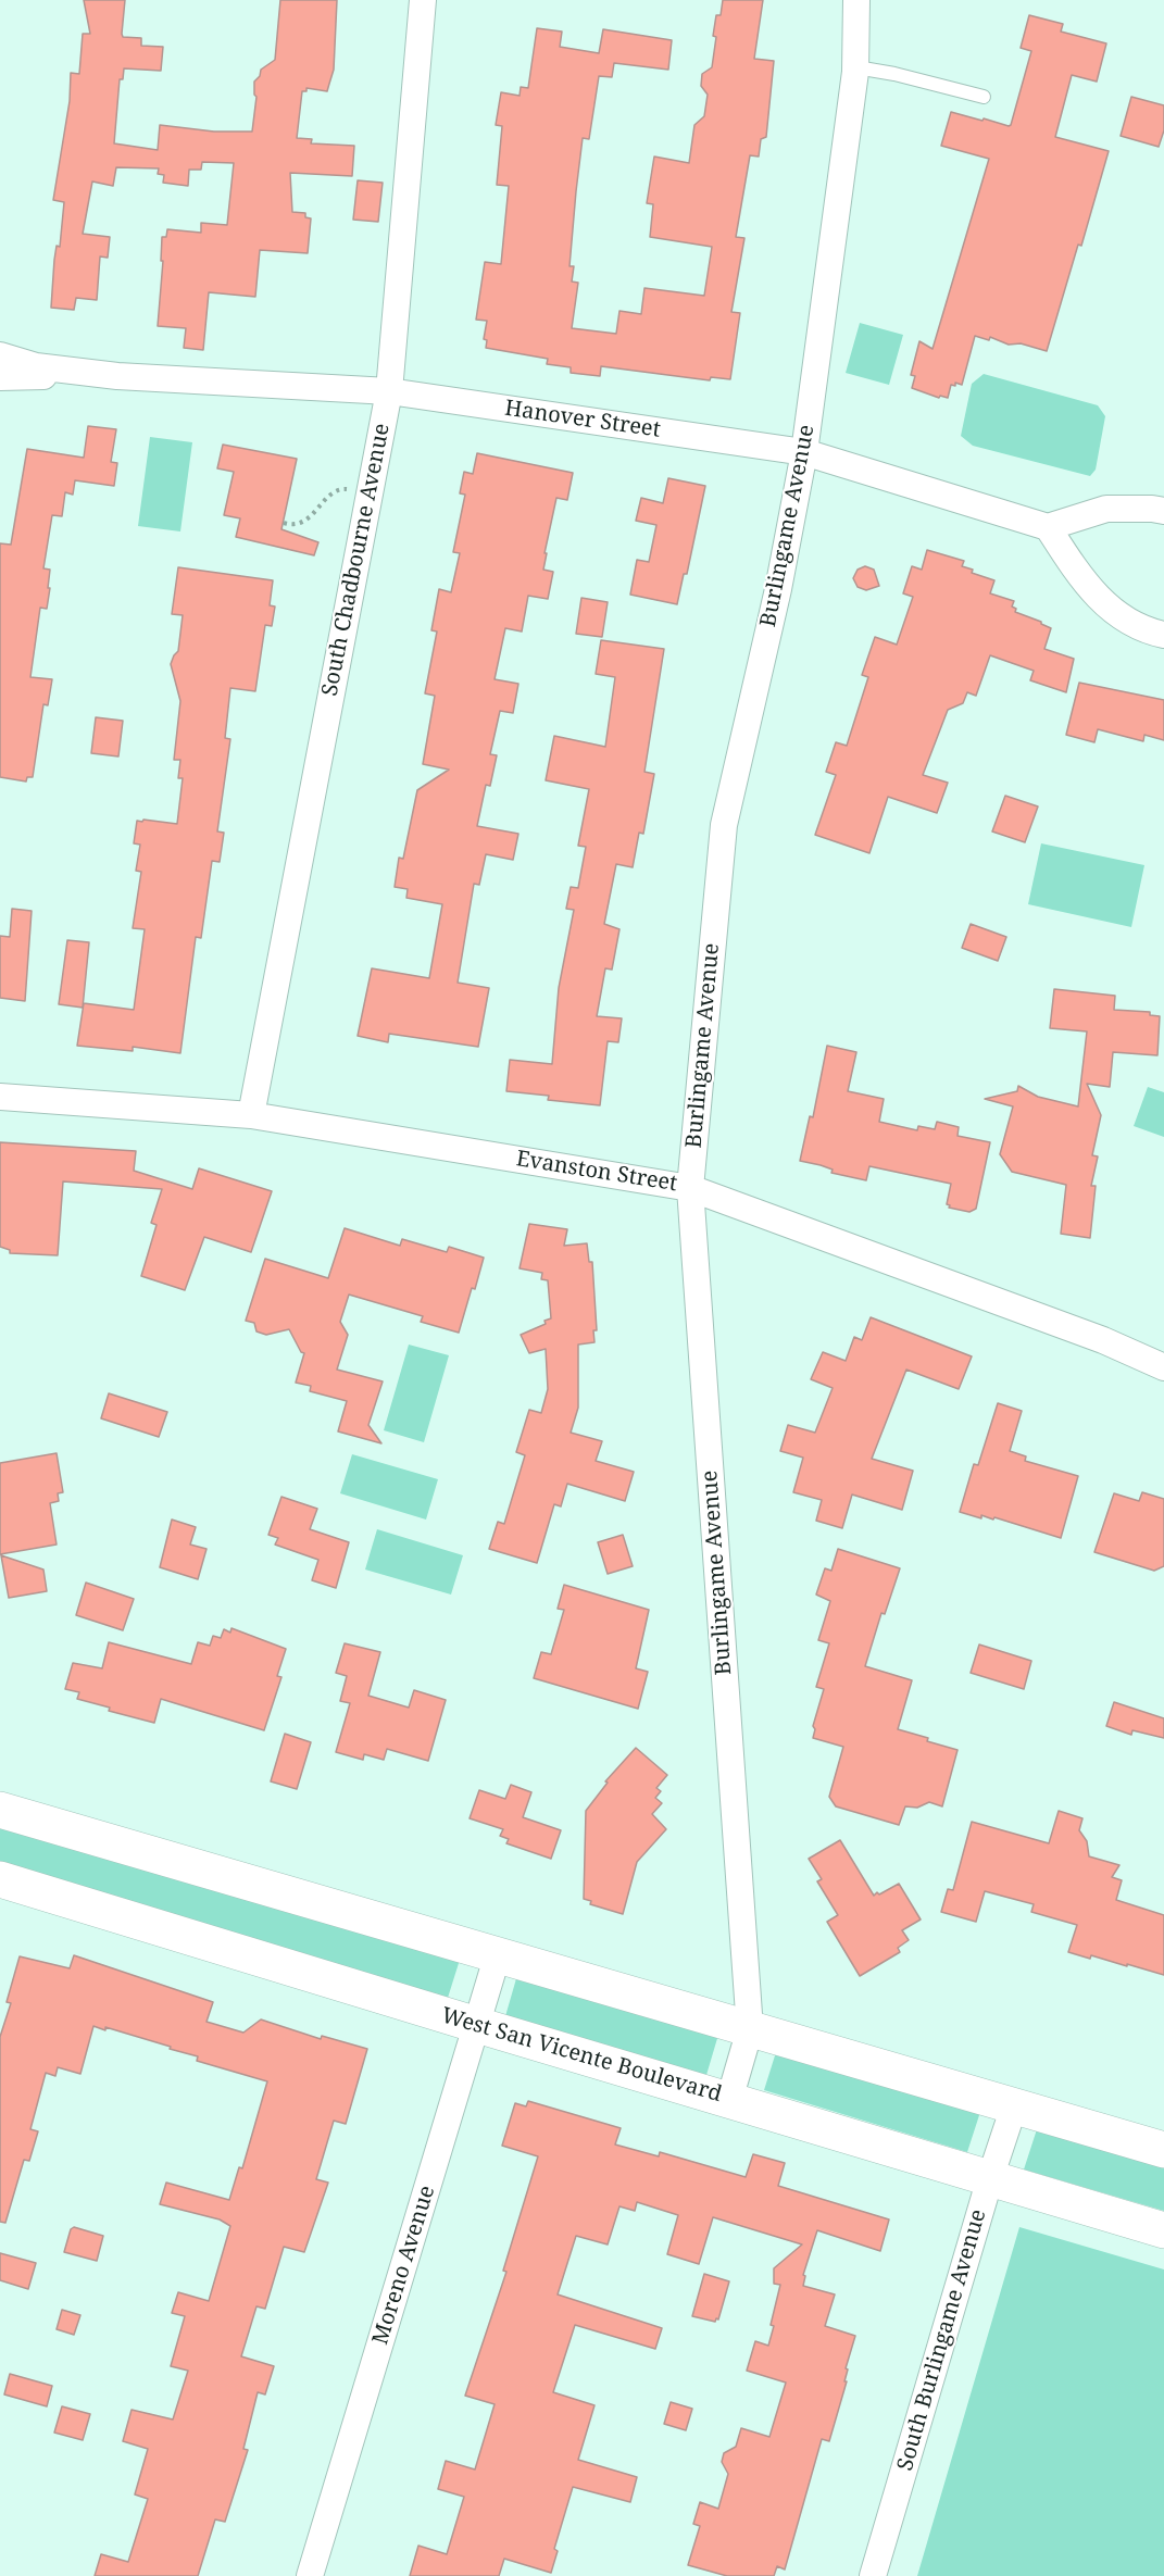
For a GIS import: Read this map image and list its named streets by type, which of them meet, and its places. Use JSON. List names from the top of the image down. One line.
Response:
{"streets":{"main road":["West San Vicente Boulevard"],"street":["Hanover Street","Burlingame Avenue","South Chadbourne Avenue","Evanston Street","Moreno Avenue","South Burlingame Avenue"]},"crossings":[["Hanover Street","Burlingame Avenue"],["Hanover Street","South Chadbourne Avenue"],["Burlingame Avenue","Evanston Street"],["Burlingame Avenue","West San Vicente Boulevard"],["South Chadbourne Avenue","Evanston Street"],["West San Vicente Boulevard","Moreno Avenue"],["West San Vicente Boulevard","South Burlingame Avenue"]]}
